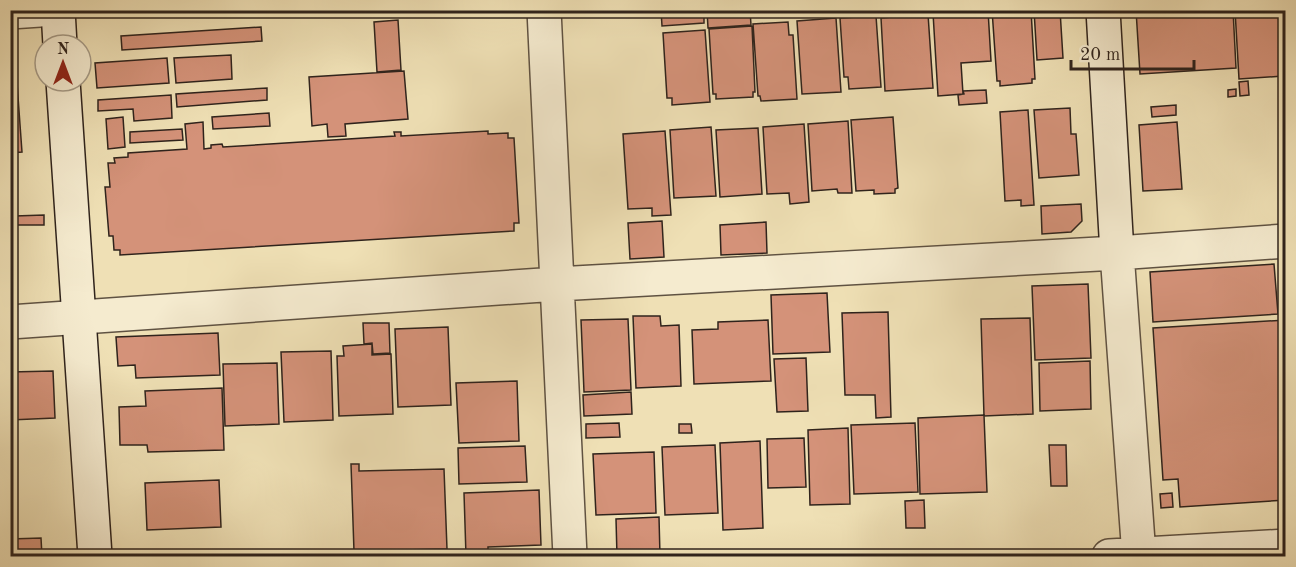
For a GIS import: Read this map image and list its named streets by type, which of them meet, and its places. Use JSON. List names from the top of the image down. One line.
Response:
{"scale_bar":"20 m","north":"top"}
